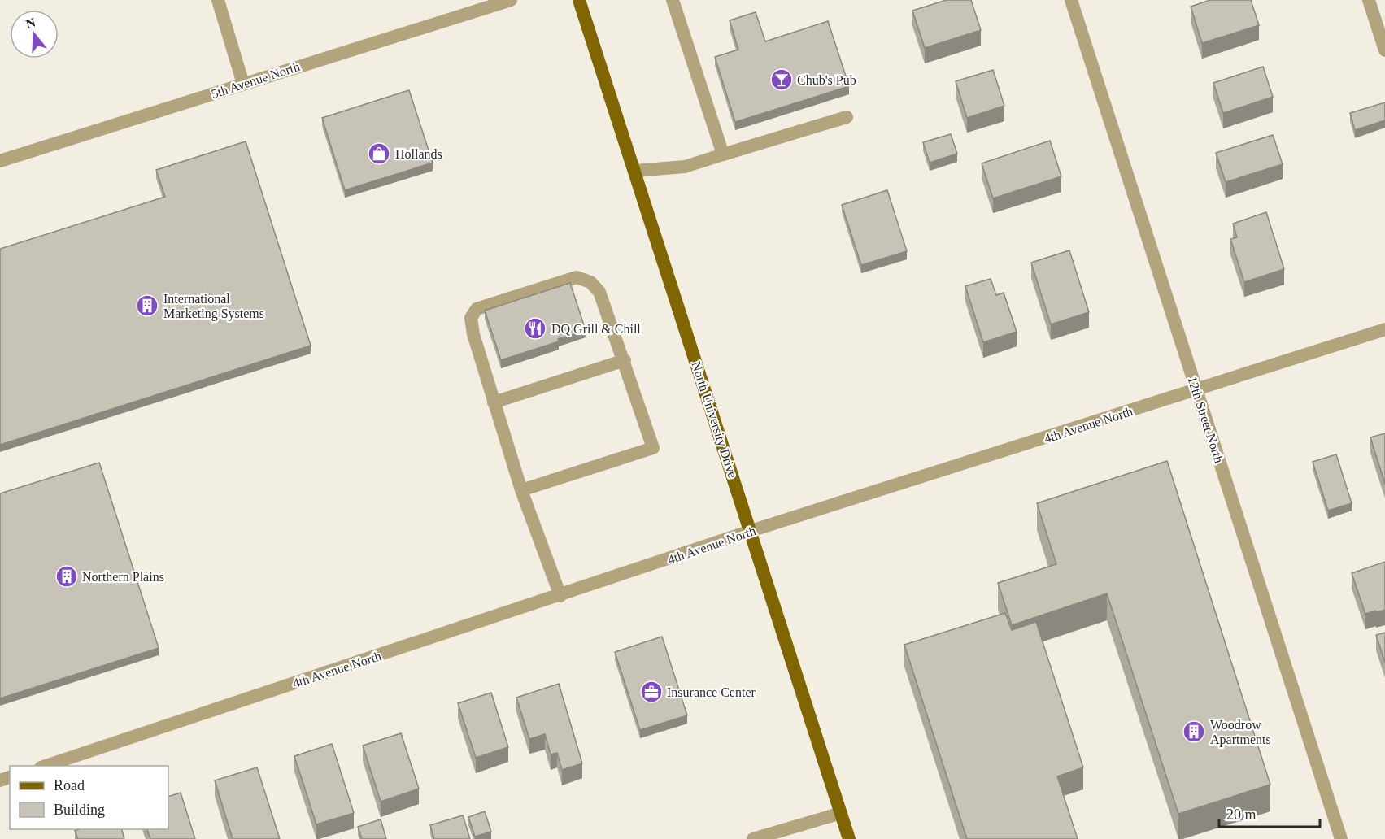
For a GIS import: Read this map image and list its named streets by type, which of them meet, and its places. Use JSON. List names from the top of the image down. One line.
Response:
{"streets":{"main road":["North University Drive"],"street":["5th Avenue North","12th Street North","4th Avenue North"]},"crossings":[["North University Drive","4th Avenue North"],["12th Street North","4th Avenue North"]],"places":{"bar":["Chub's Pub"],"shop":["Hollands"],"building":["International Marketing Systems","Northern Plains","Woodrow Apartments"],"restaurant":["DQ Grill & Chill"],"office":["Insurance Center"]},"legend":["Road","Building"],"scale_bar":"20 m","north":"top"}
